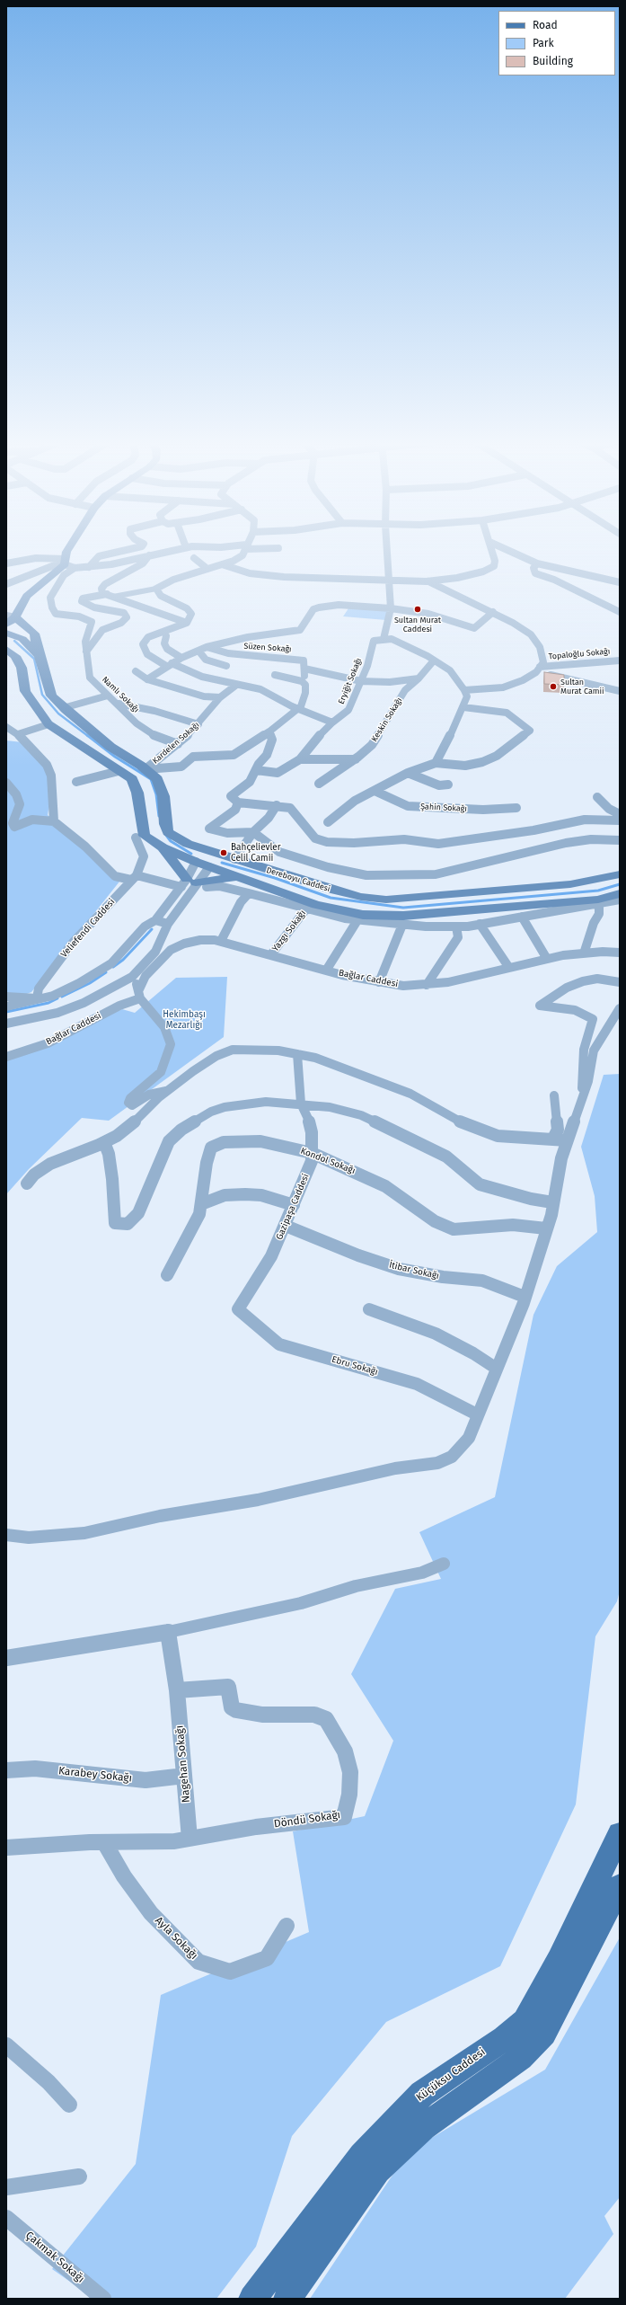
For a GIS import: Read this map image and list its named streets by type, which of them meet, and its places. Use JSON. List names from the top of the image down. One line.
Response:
{"streets":{"main road":["Dereboyu Caddesi","Küçüksu Caddesi"],"street":["Süzen Sokağı","Topaloğlu Sokağı","Eryiğit Sokağı","Namlı Sokağı","Keskin Sokağı","Kardelen Sokağı","Şahin Sokağı","Veliefendi Caddesi","Yazgı Sokağı","Bağlar Caddesi","Kondol Sokağı","Gazipaşa Caddesi","İtibar Sokağı","Ebru Sokağı","Nagehan Sokağı","Karabey Sokağı","Döndü Sokağı","Ayla Sokağı","Çakmak Sokağı"]},"crossings":[["Namlı Sokağı","Kardelen Sokağı"],["Kardelen Sokağı","Dereboyu Caddesi"],["Yazgı Sokağı","Bağlar Caddesi"],["Kondol Sokağı","Gazipaşa Caddesi"],["Gazipaşa Caddesi","İtibar Sokağı"],["Gazipaşa Caddesi","Ebru Sokağı"],["Nagehan Sokağı","Karabey Sokağı"],["Nagehan Sokağı","Döndü Sokağı"],["Döndü Sokağı","Ayla Sokağı"]],"parks":["Hekimbaşı Mezarlığı"],"places":["Sultan Murat Caddesi","Sultan Murat Camii","Bahçelievler Celil Camii"],"legend":["Road","Park","Building"]}
